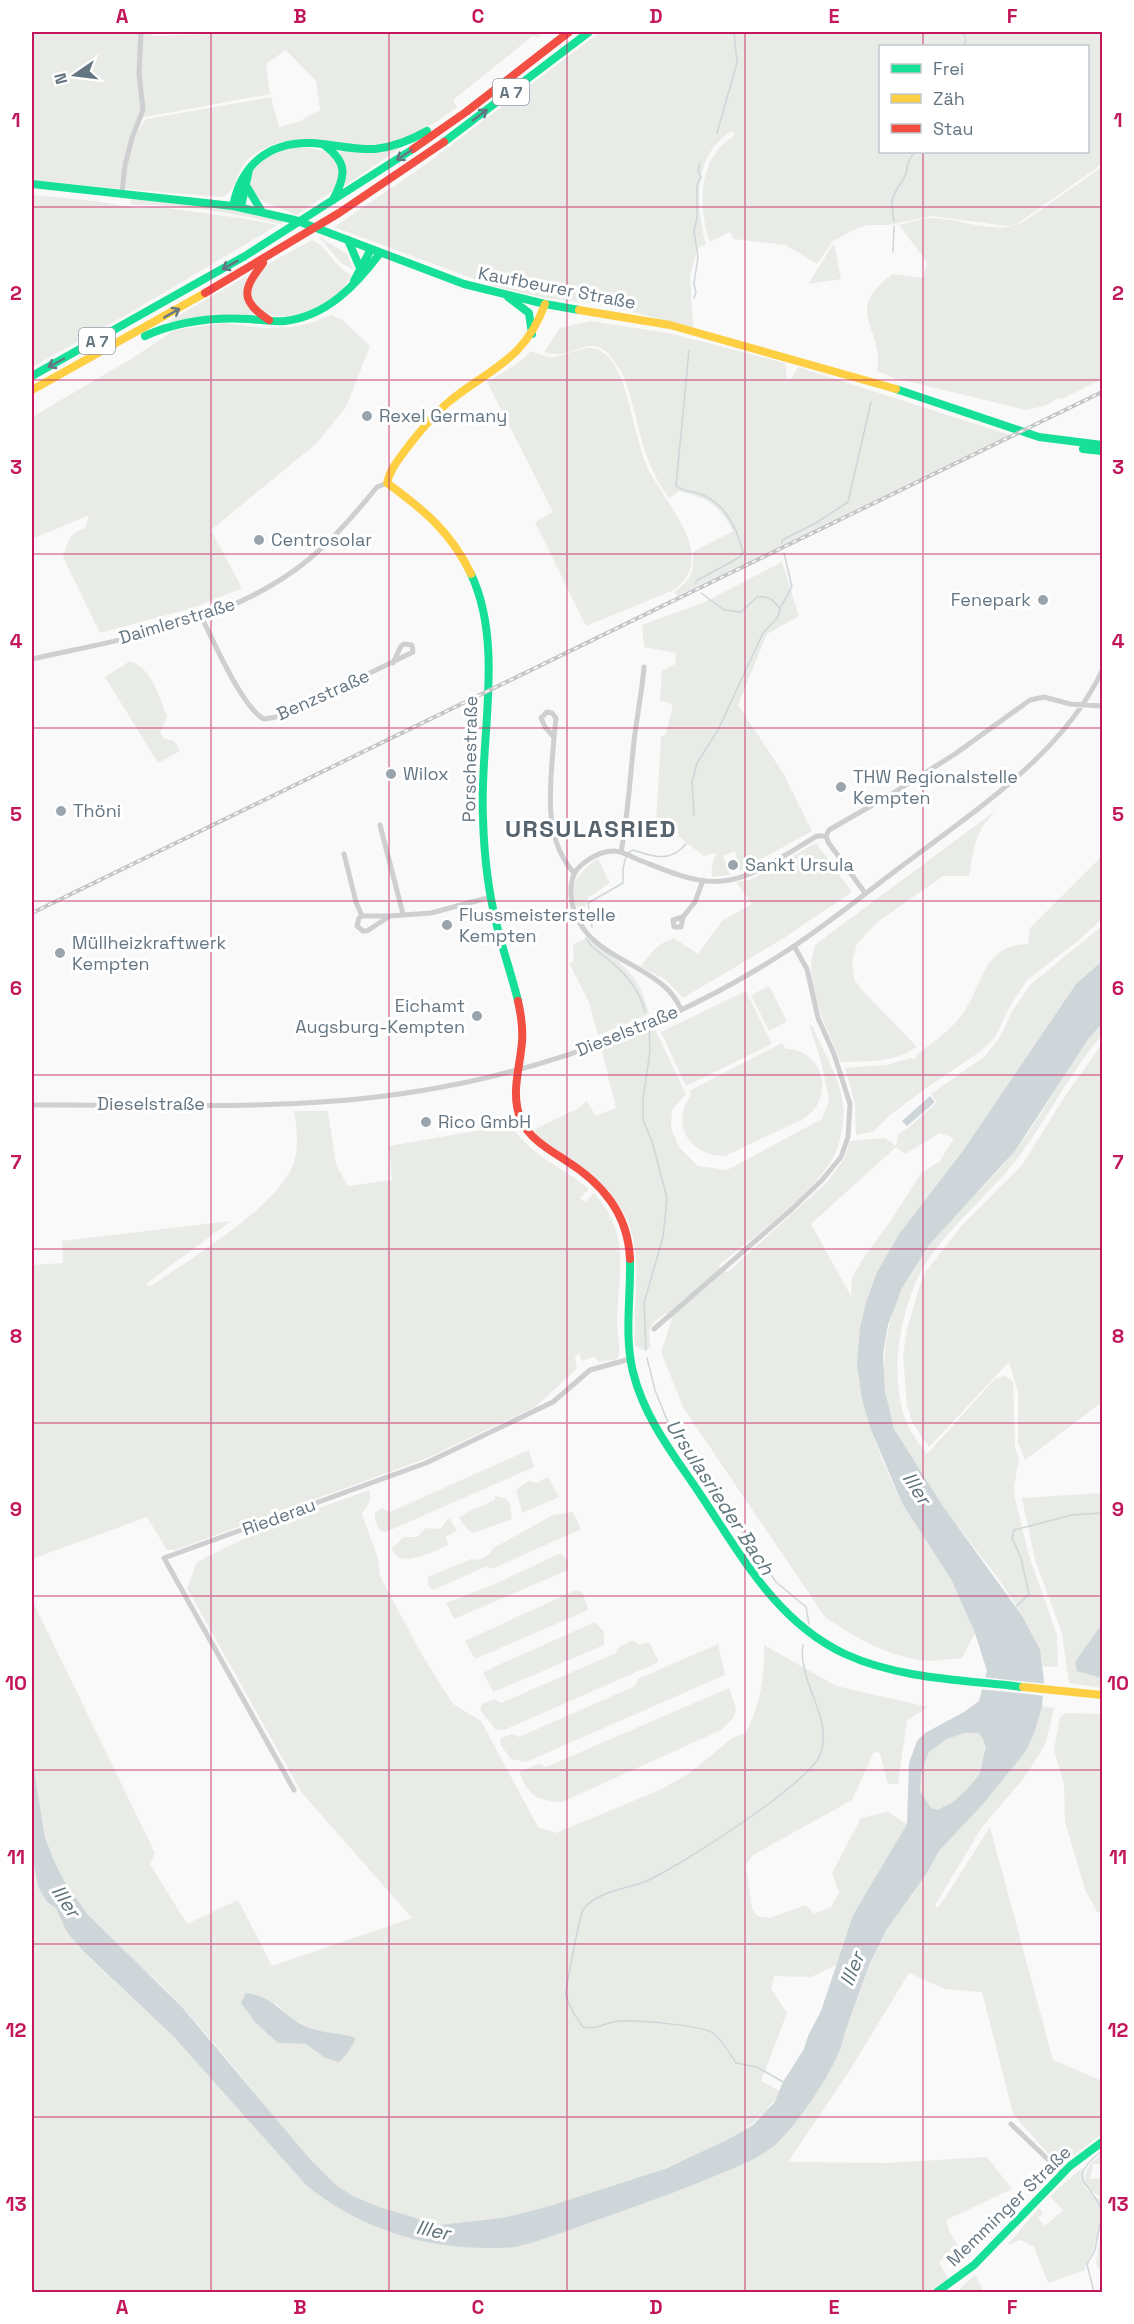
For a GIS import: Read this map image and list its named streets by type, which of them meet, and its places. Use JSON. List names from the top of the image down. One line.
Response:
{"streets":{"main road":["A 7","Kaufbeurer Straße","Porschestraße","Memminger Straße"],"street":["Daimlerstraße","Benzstraße","Dieselstraße","Riederau"]},"crossings":[["Daimlerstraße","Benzstraße"],["Daimlerstraße","Porschestraße"],["Porschestraße","Dieselstraße"],["Porschestraße","Riederau"]],"districts":["URSULASRIED"],"water":["Iller","Ursulasrieder Bach"],"places":["Rexel Germany","Centrosolar","Fenepark","Wilox","THW Regionalstelle Kempten","Thöni","Sankt Ursula","Flussmeisterstelle Kempten","Müllheizkraftwerk Kempten","Eichamt Augsburg-Kempten","Rico GmbH"],"legend":["Frei","Zäh","Stau"],"north":"left","grid":{"columns":["A","B","C","D","E","F"],"rows":["1","2","3","4","5","6","7","8","9","10","11","12","13"]}}
